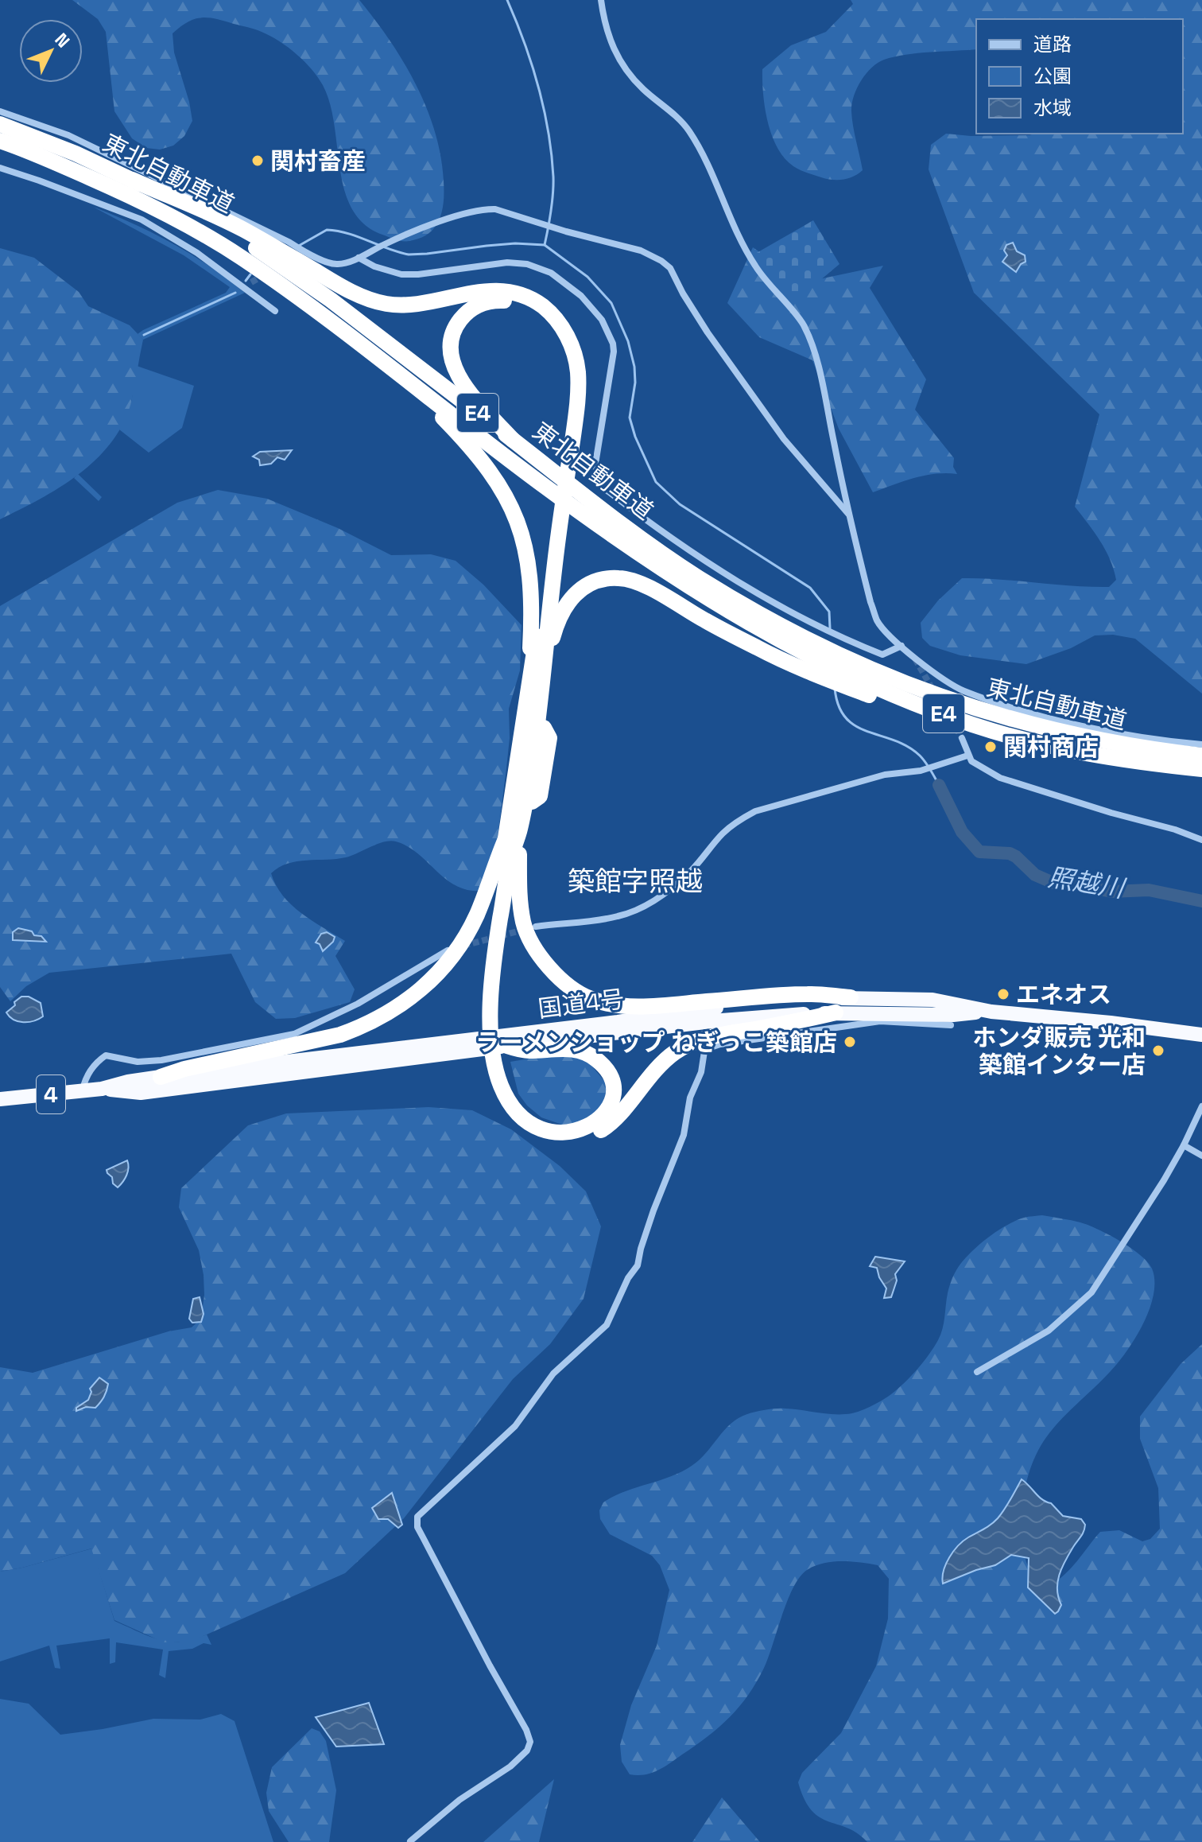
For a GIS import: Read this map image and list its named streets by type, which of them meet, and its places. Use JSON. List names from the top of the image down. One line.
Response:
{"streets":{"highway":["東北自動車道","E4","国道4号","4"]},"districts":["築館字照越"],"water":["照越川"],"places":["関村畜産","関村商店","エネオス","ラーメンショップ ねぎっこ築館店","ホンダ販売 光和 築館インター店"],"legend":["道路","公園","水域"],"north":"top right"}
